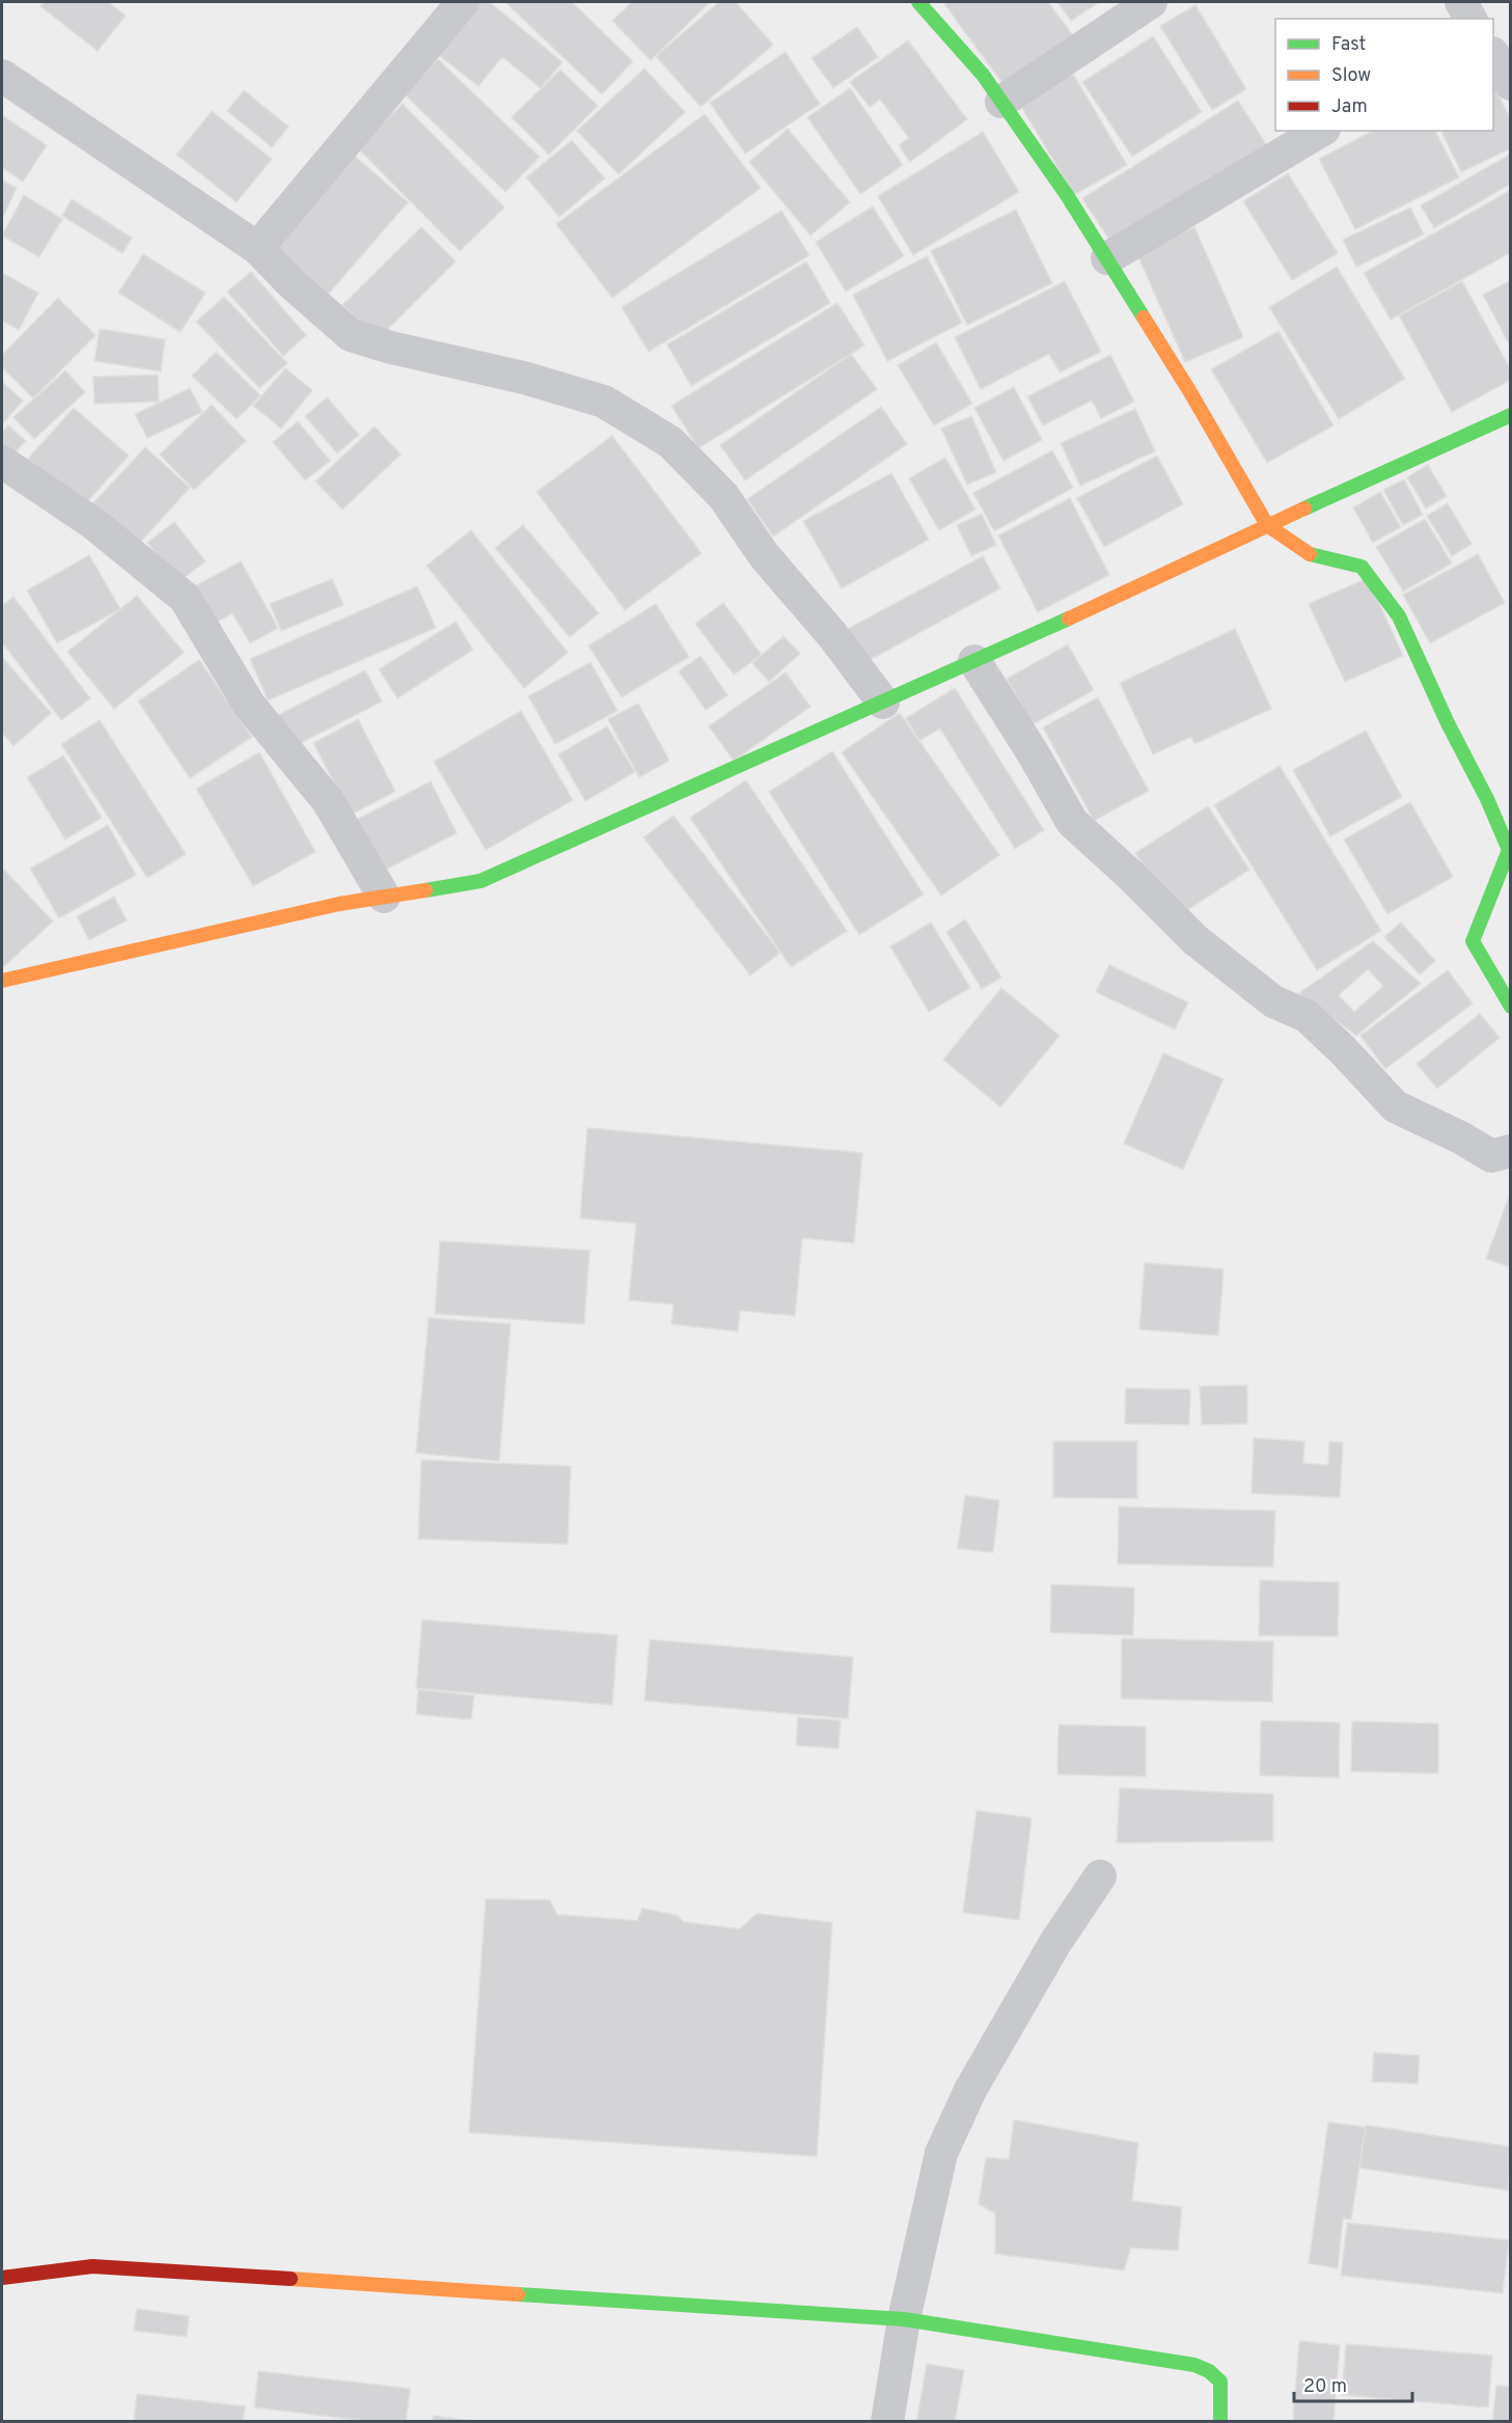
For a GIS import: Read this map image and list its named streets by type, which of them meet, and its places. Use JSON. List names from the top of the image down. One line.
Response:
{"legend":["Fast","Slow","Jam"],"scale_bar":"20 m"}
